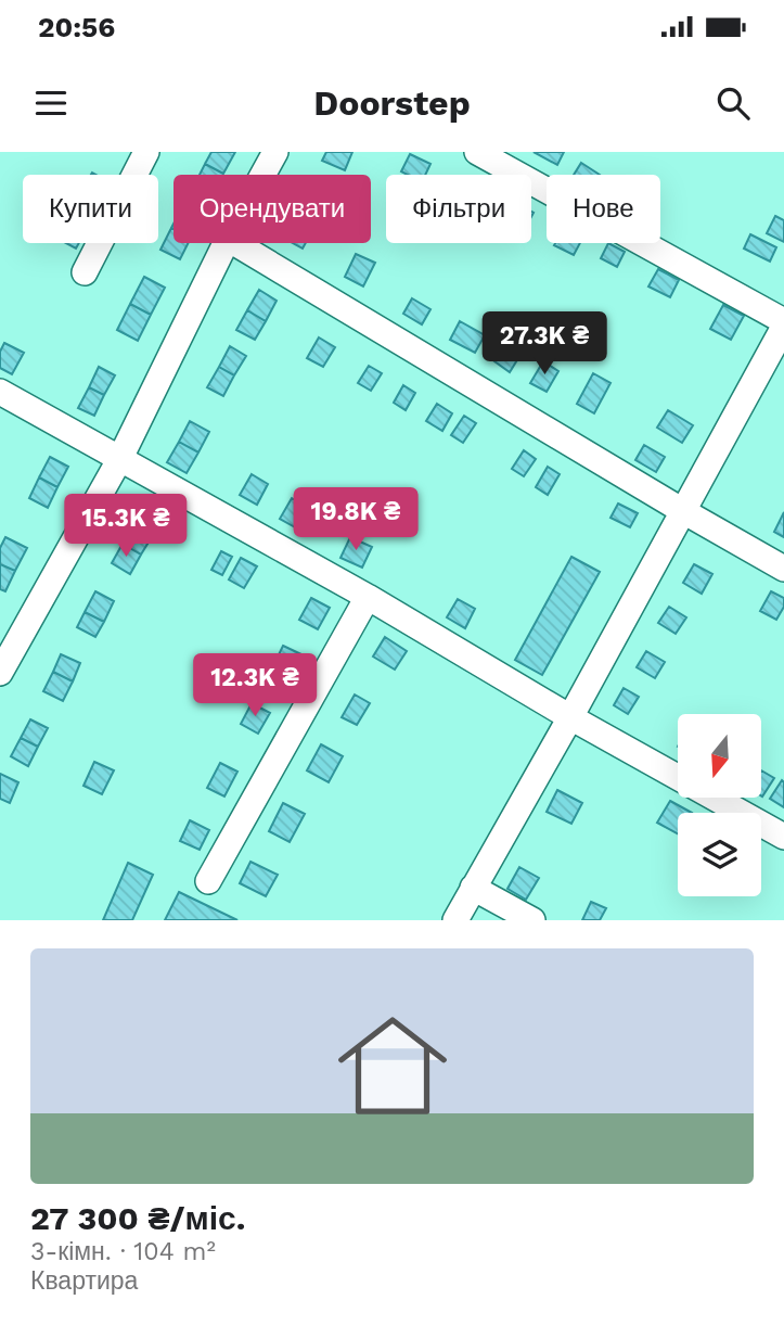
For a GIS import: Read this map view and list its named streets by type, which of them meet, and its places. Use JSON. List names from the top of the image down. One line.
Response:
{"north":"bottom","page":{"status":"20:56","header":"Doorstep","chip":["Купити","Орендувати","Фільтри","Нове"],"price":["27.3K ₴","19.8K ₴","15.3K ₴","12.3K ₴"],"list":[{"name":"27 300 ₴/міс.","note":"3-кімн. · 104 m² · Квартира"}]}}
